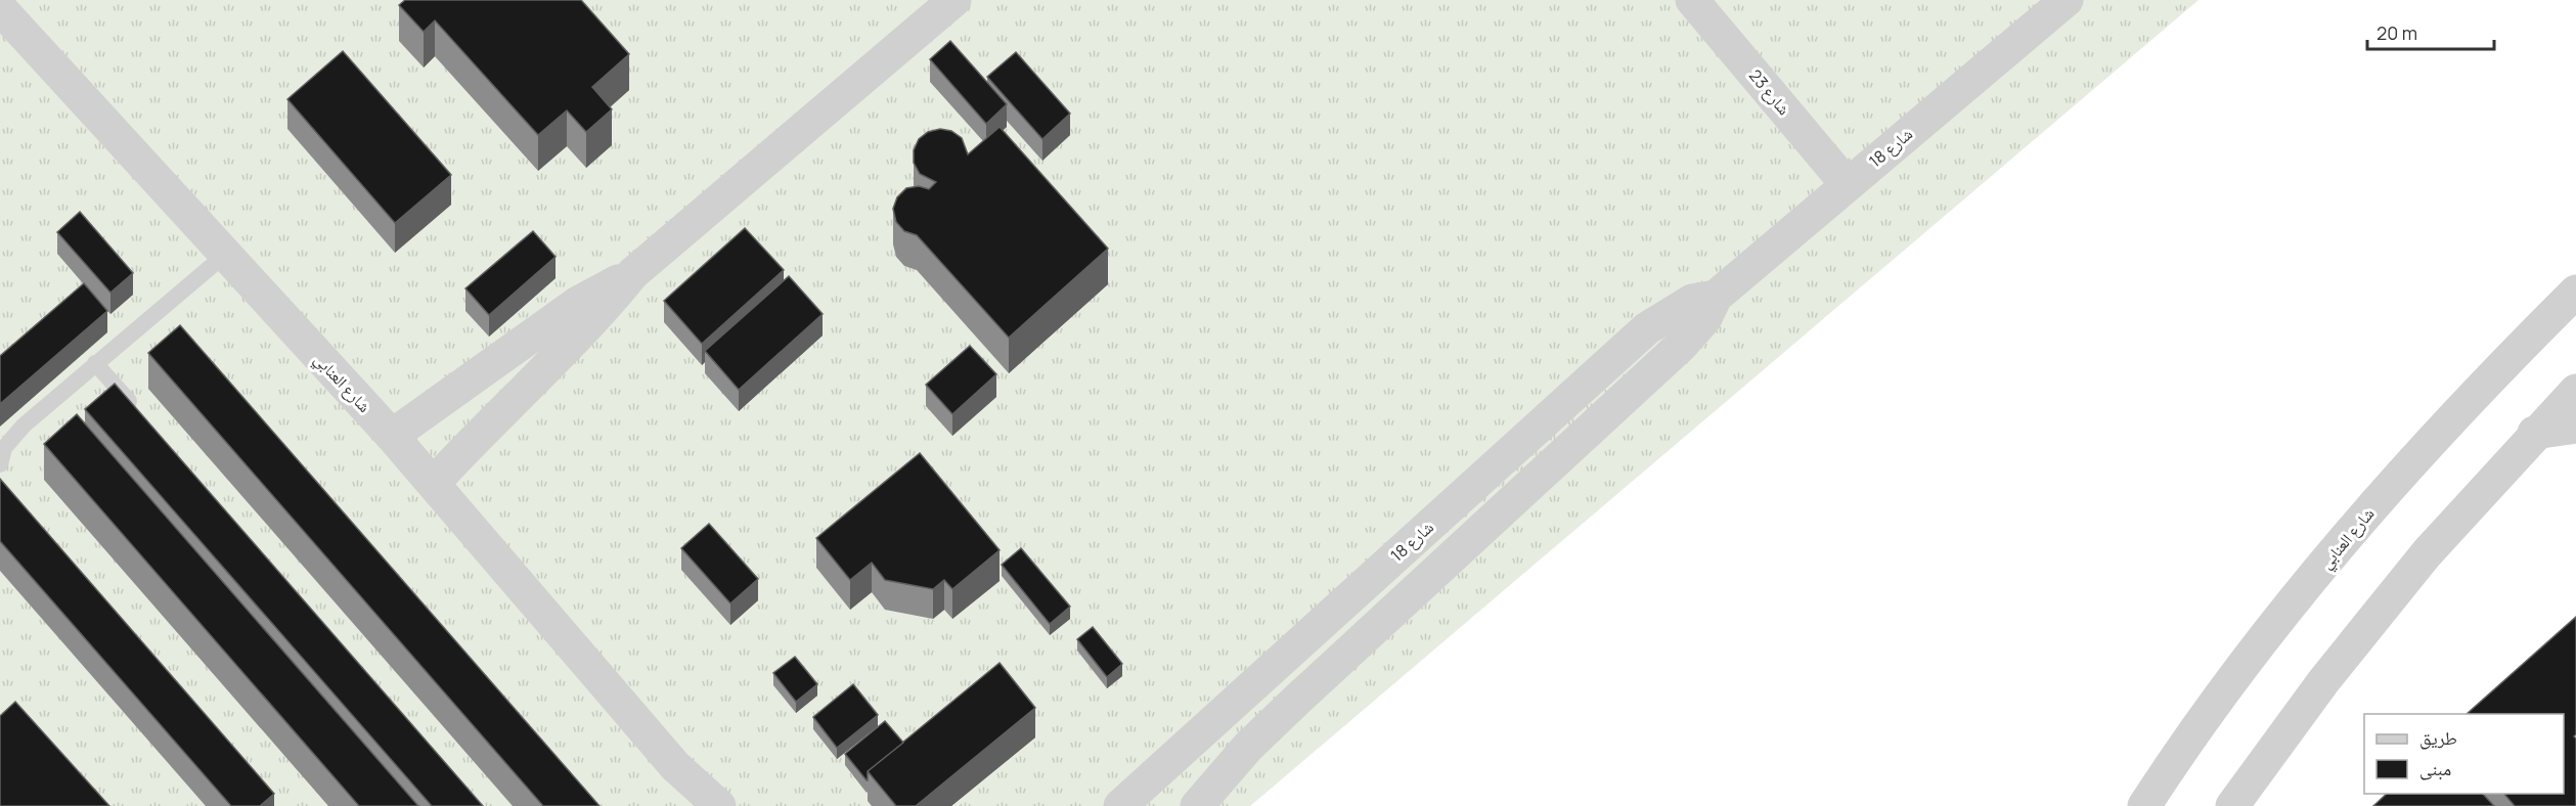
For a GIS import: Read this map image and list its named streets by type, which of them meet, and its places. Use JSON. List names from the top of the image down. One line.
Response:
{"streets":{"street":["شارع 23","شارع 18","شارع العنابي"]},"crossings":[["شارع 23","شارع 18"]],"legend":["طريق","مبنى"],"scale_bar":"20 m"}
